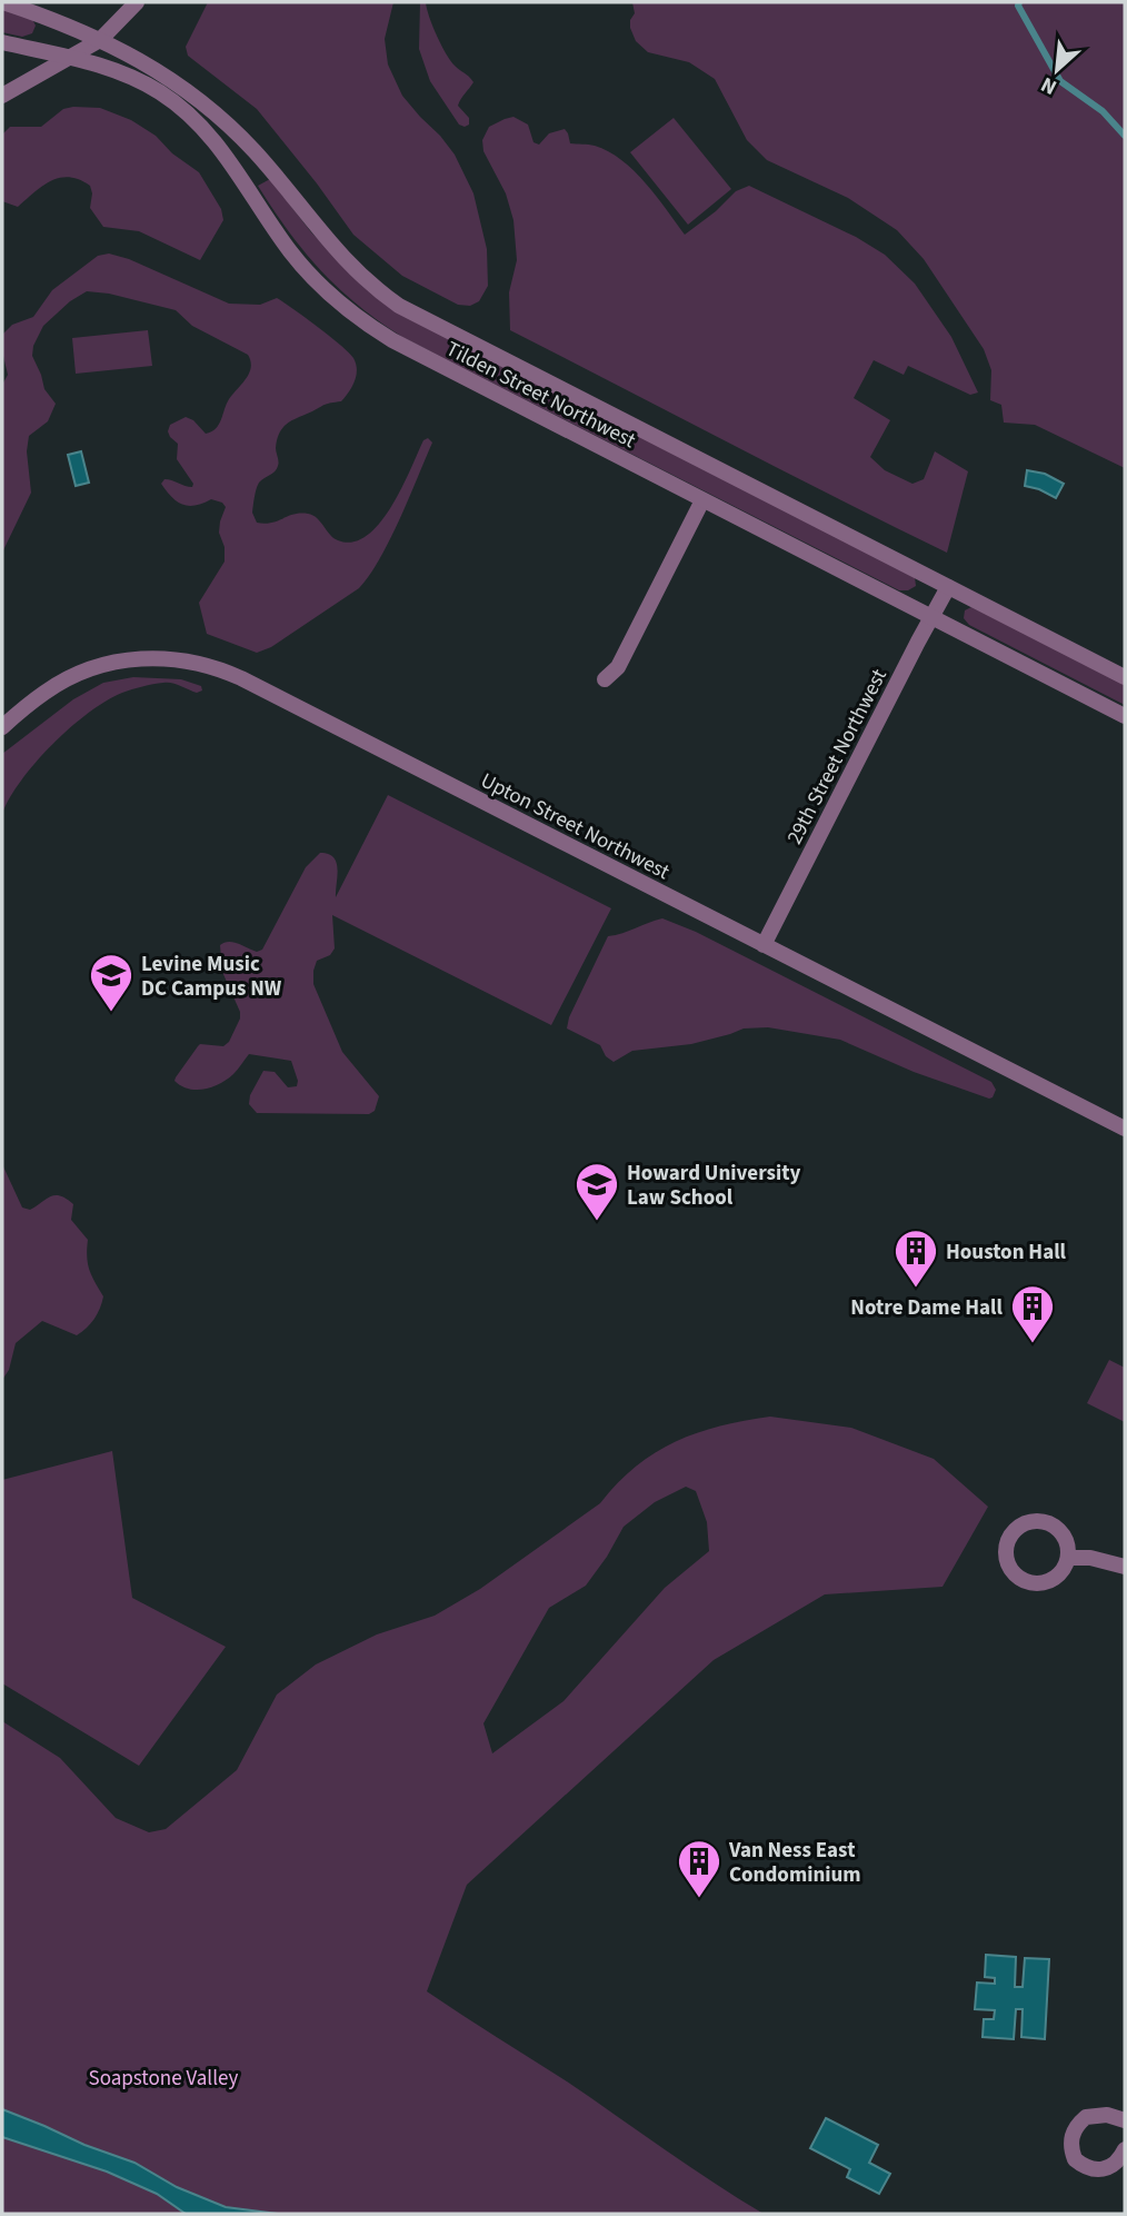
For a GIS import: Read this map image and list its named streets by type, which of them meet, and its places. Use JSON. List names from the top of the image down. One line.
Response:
{"streets":{"street":["Tilden Street Northwest","29th Street Northwest","Upton Street Northwest"]},"crossings":[["Tilden Street Northwest","29th Street Northwest"],["29th Street Northwest","Upton Street Northwest"]],"parks":["Soapstone Valley"],"places":{"school or university":["Levine Music DC Campus NW","Howard University Law School"],"building":["Houston Hall","Notre Dame Hall","Van Ness East Condominium"]},"north":"bottom left"}
